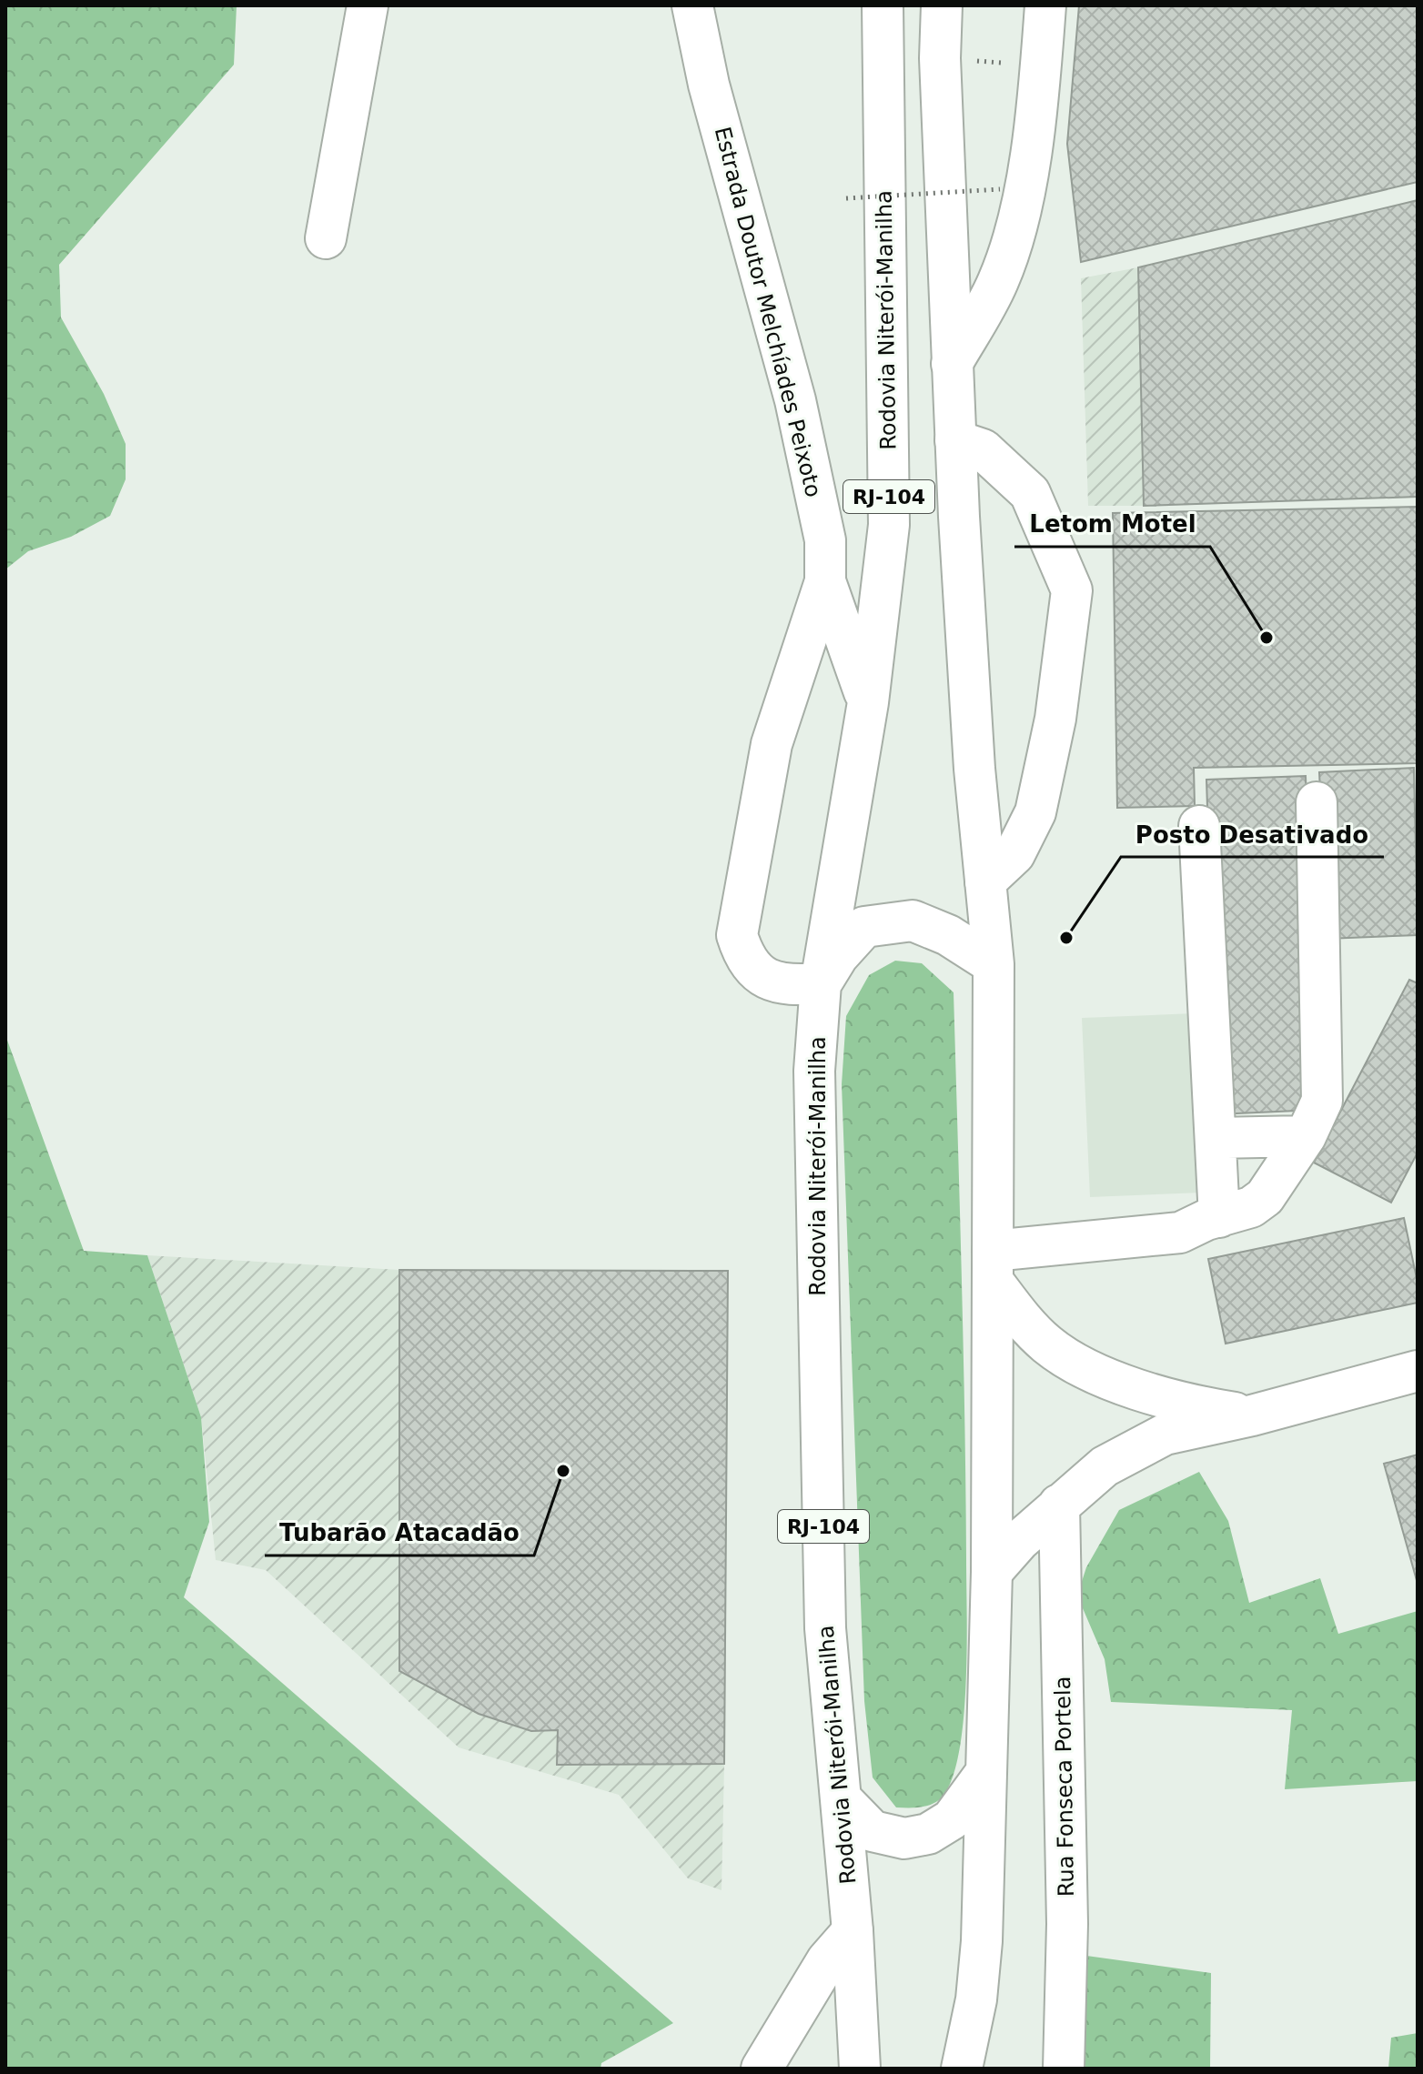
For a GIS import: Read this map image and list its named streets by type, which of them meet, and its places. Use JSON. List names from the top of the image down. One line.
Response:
{"streets":{"main road":["Estrada Doutor Melchíades Peixoto","Rodovia Niterói-Manilha","RJ-104","Rua Fonseca Portela"]},"crossings":[["Estrada Doutor Melchíades Peixoto","Rodovia Niterói-Manilha"]],"places":["Letom Motel","Posto Desativado","Tubarão Atacadão"]}
